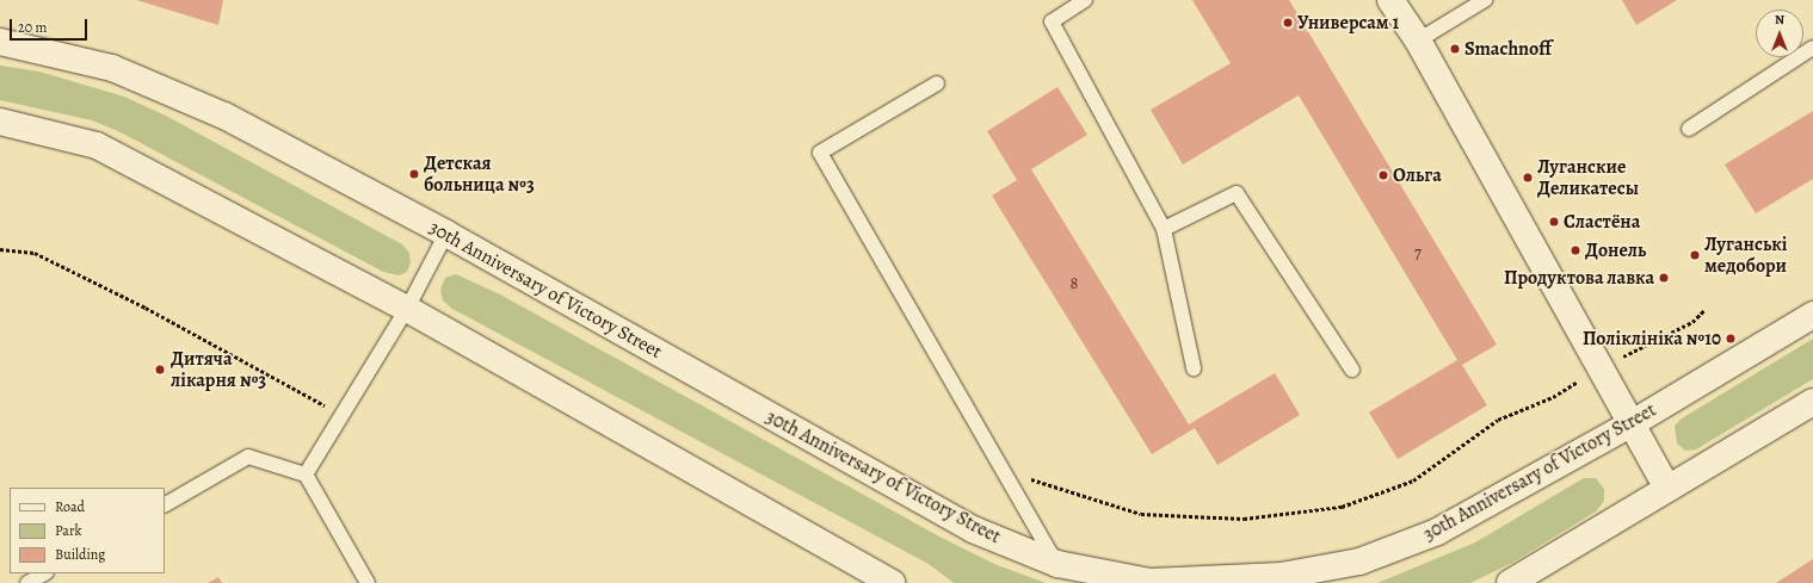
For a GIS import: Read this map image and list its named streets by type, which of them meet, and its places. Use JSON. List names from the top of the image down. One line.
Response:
{"streets":{"street":["30th Anniversary of Victory Street"]},"places":["Универсам 1","Smachnoff","Детская больница №3","Ольга","Луганские Деликатесы","Сластёна","Донель","Луганські медобори","Продуктова лавка","Поліклініка №10","Дитяча лікарня №3"],"house_numbers":["7","8"],"legend":["Road","Park","Building"],"scale_bar":"20 m","north":"top"}
